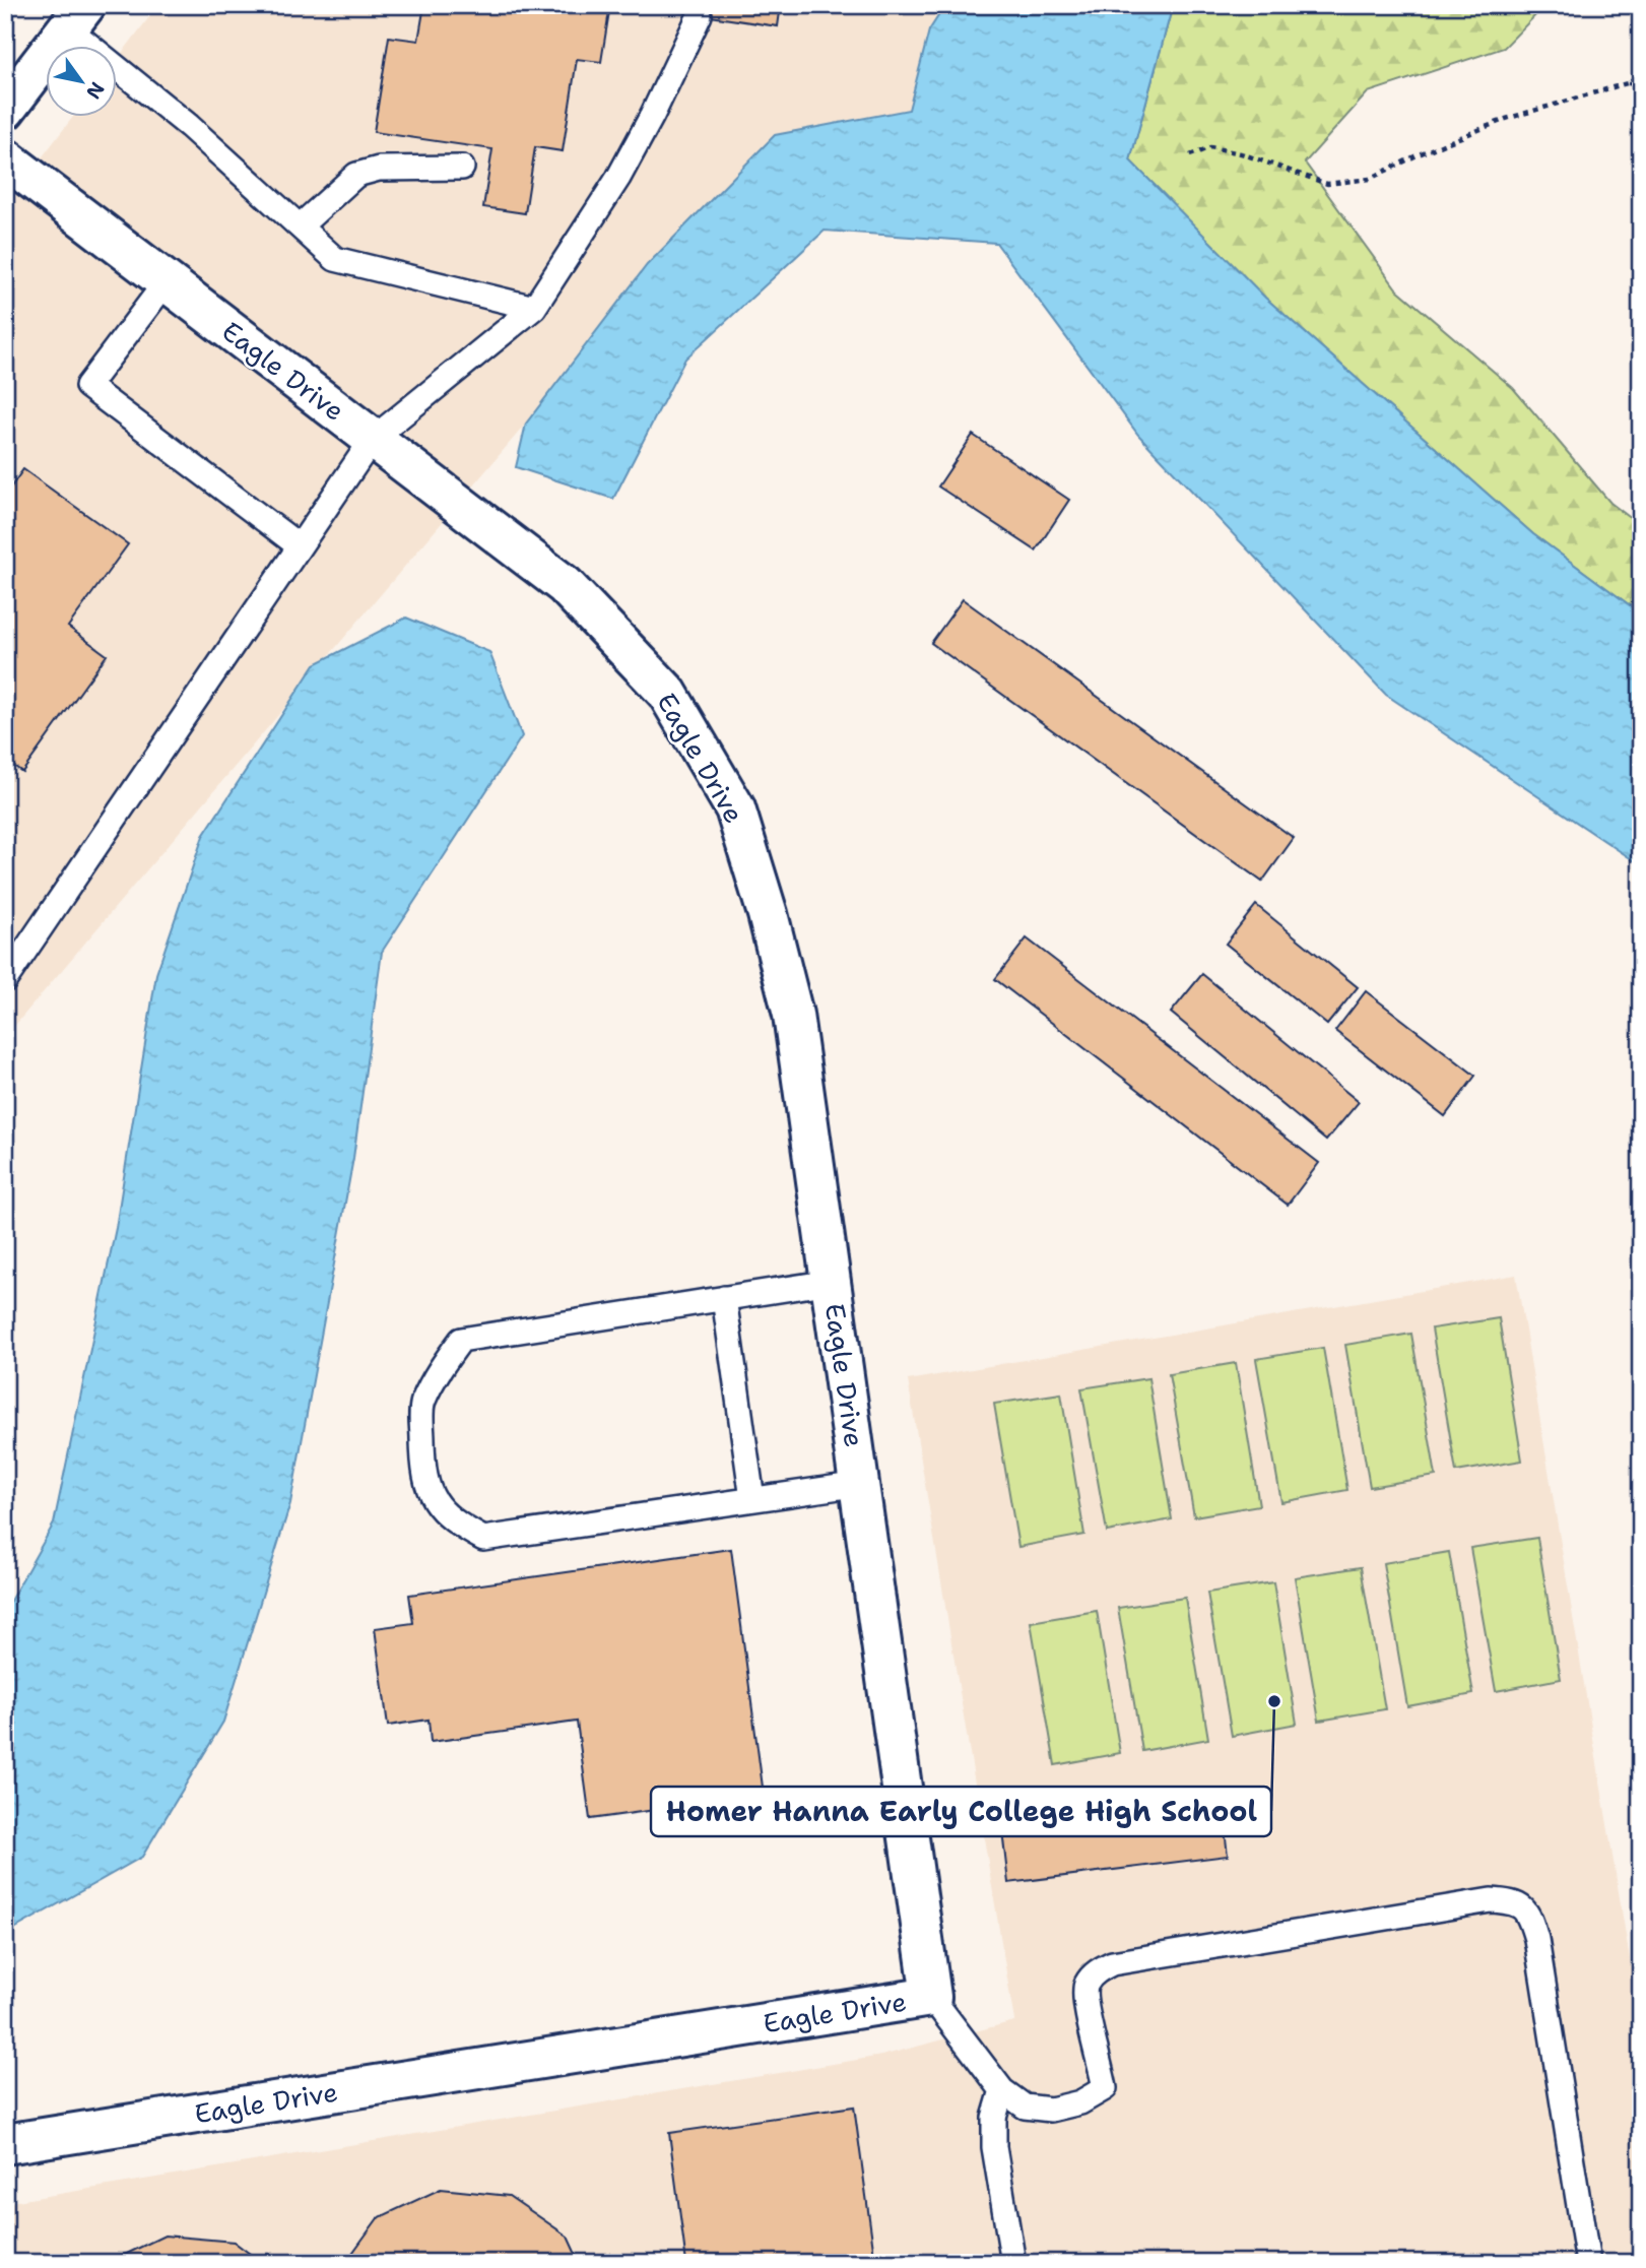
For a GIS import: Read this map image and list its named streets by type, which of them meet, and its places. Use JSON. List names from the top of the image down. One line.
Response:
{"streets":{"street":["Eagle Drive"]},"places":["Homer Hanna Early College High School"],"north":"bottom right"}
